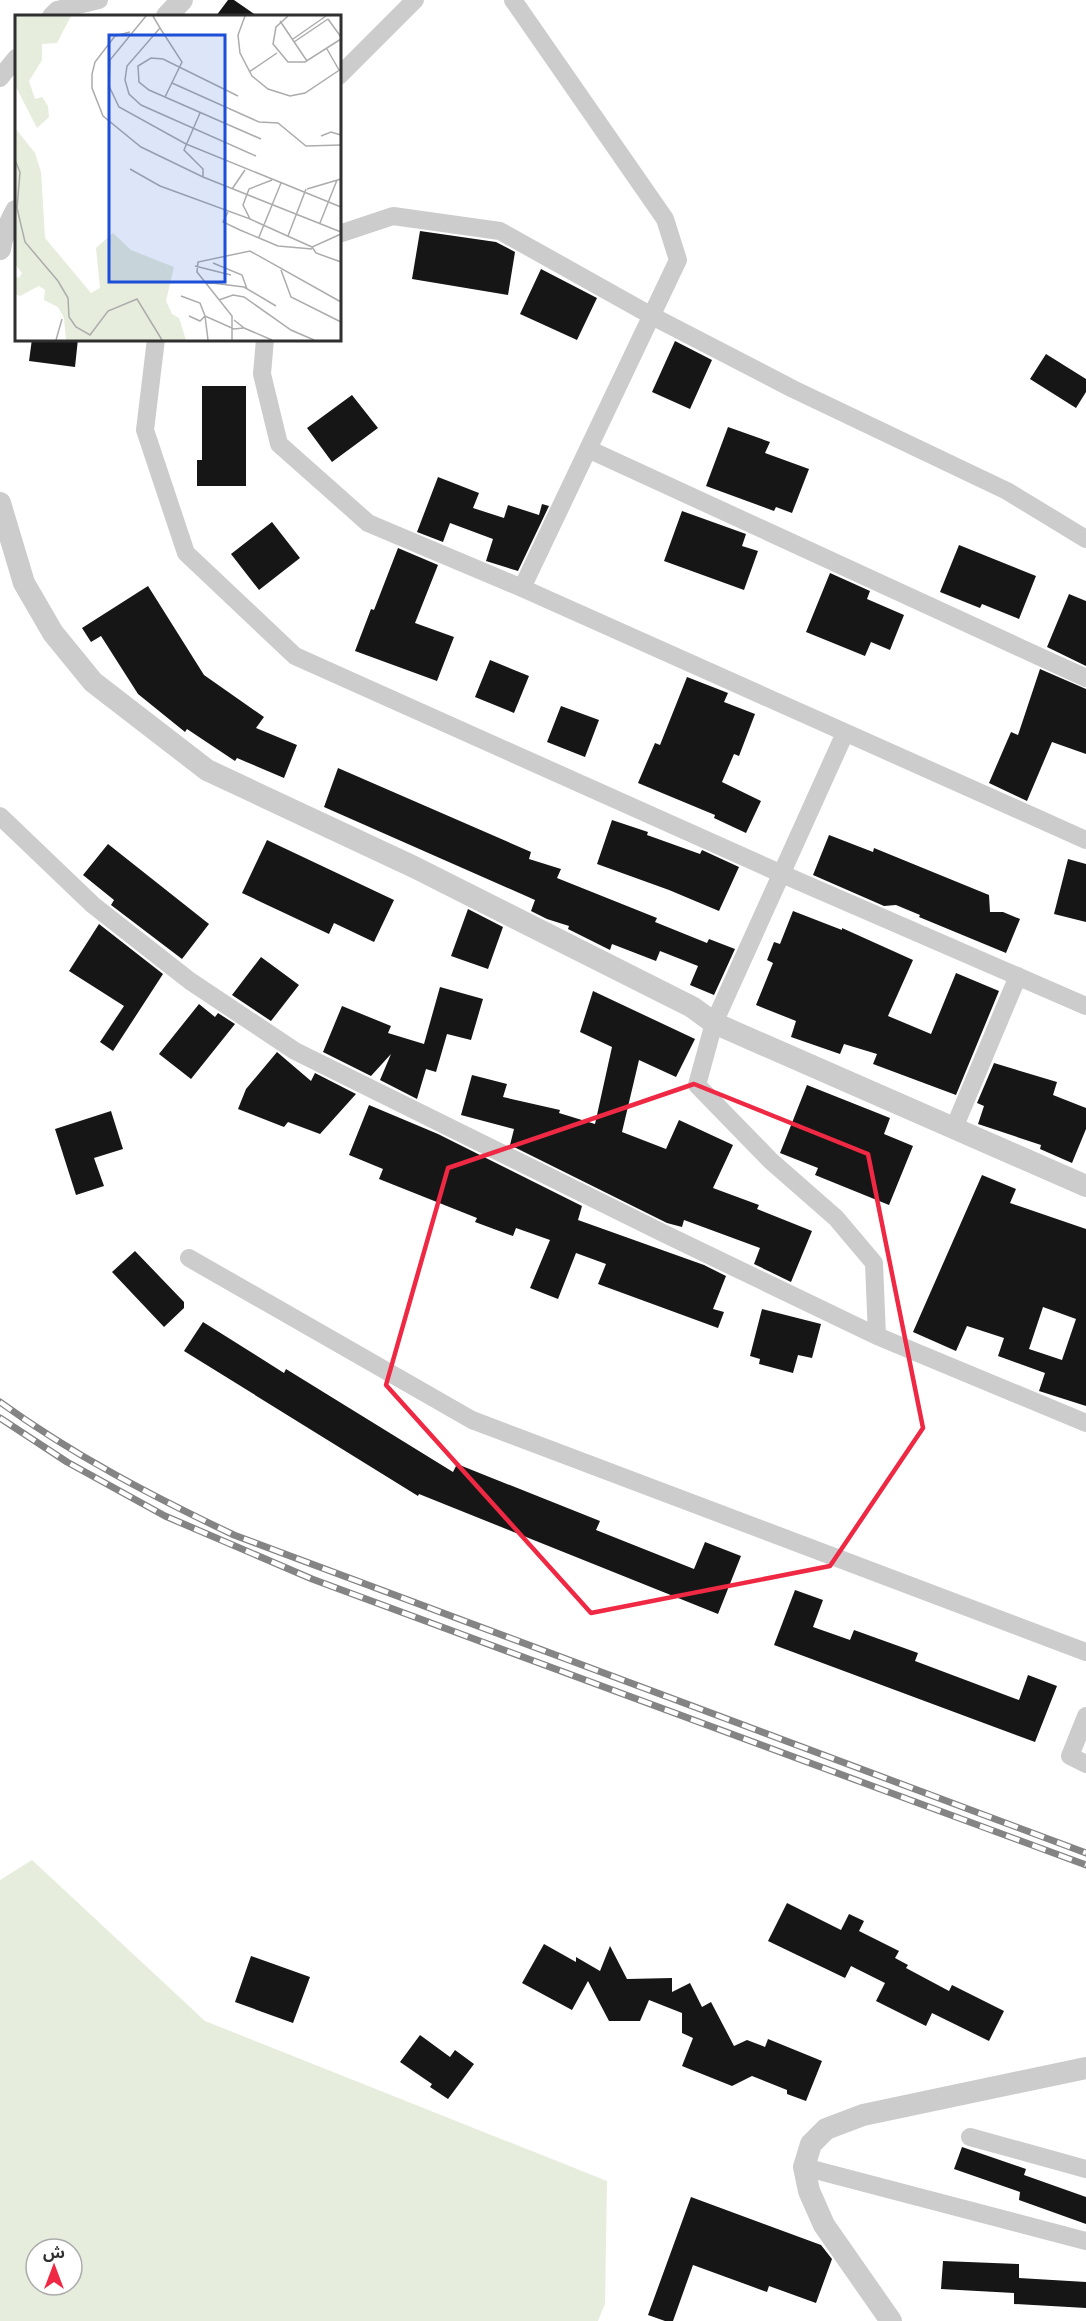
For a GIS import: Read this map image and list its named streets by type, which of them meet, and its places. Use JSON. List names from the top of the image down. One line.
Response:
{"north":"top"}
